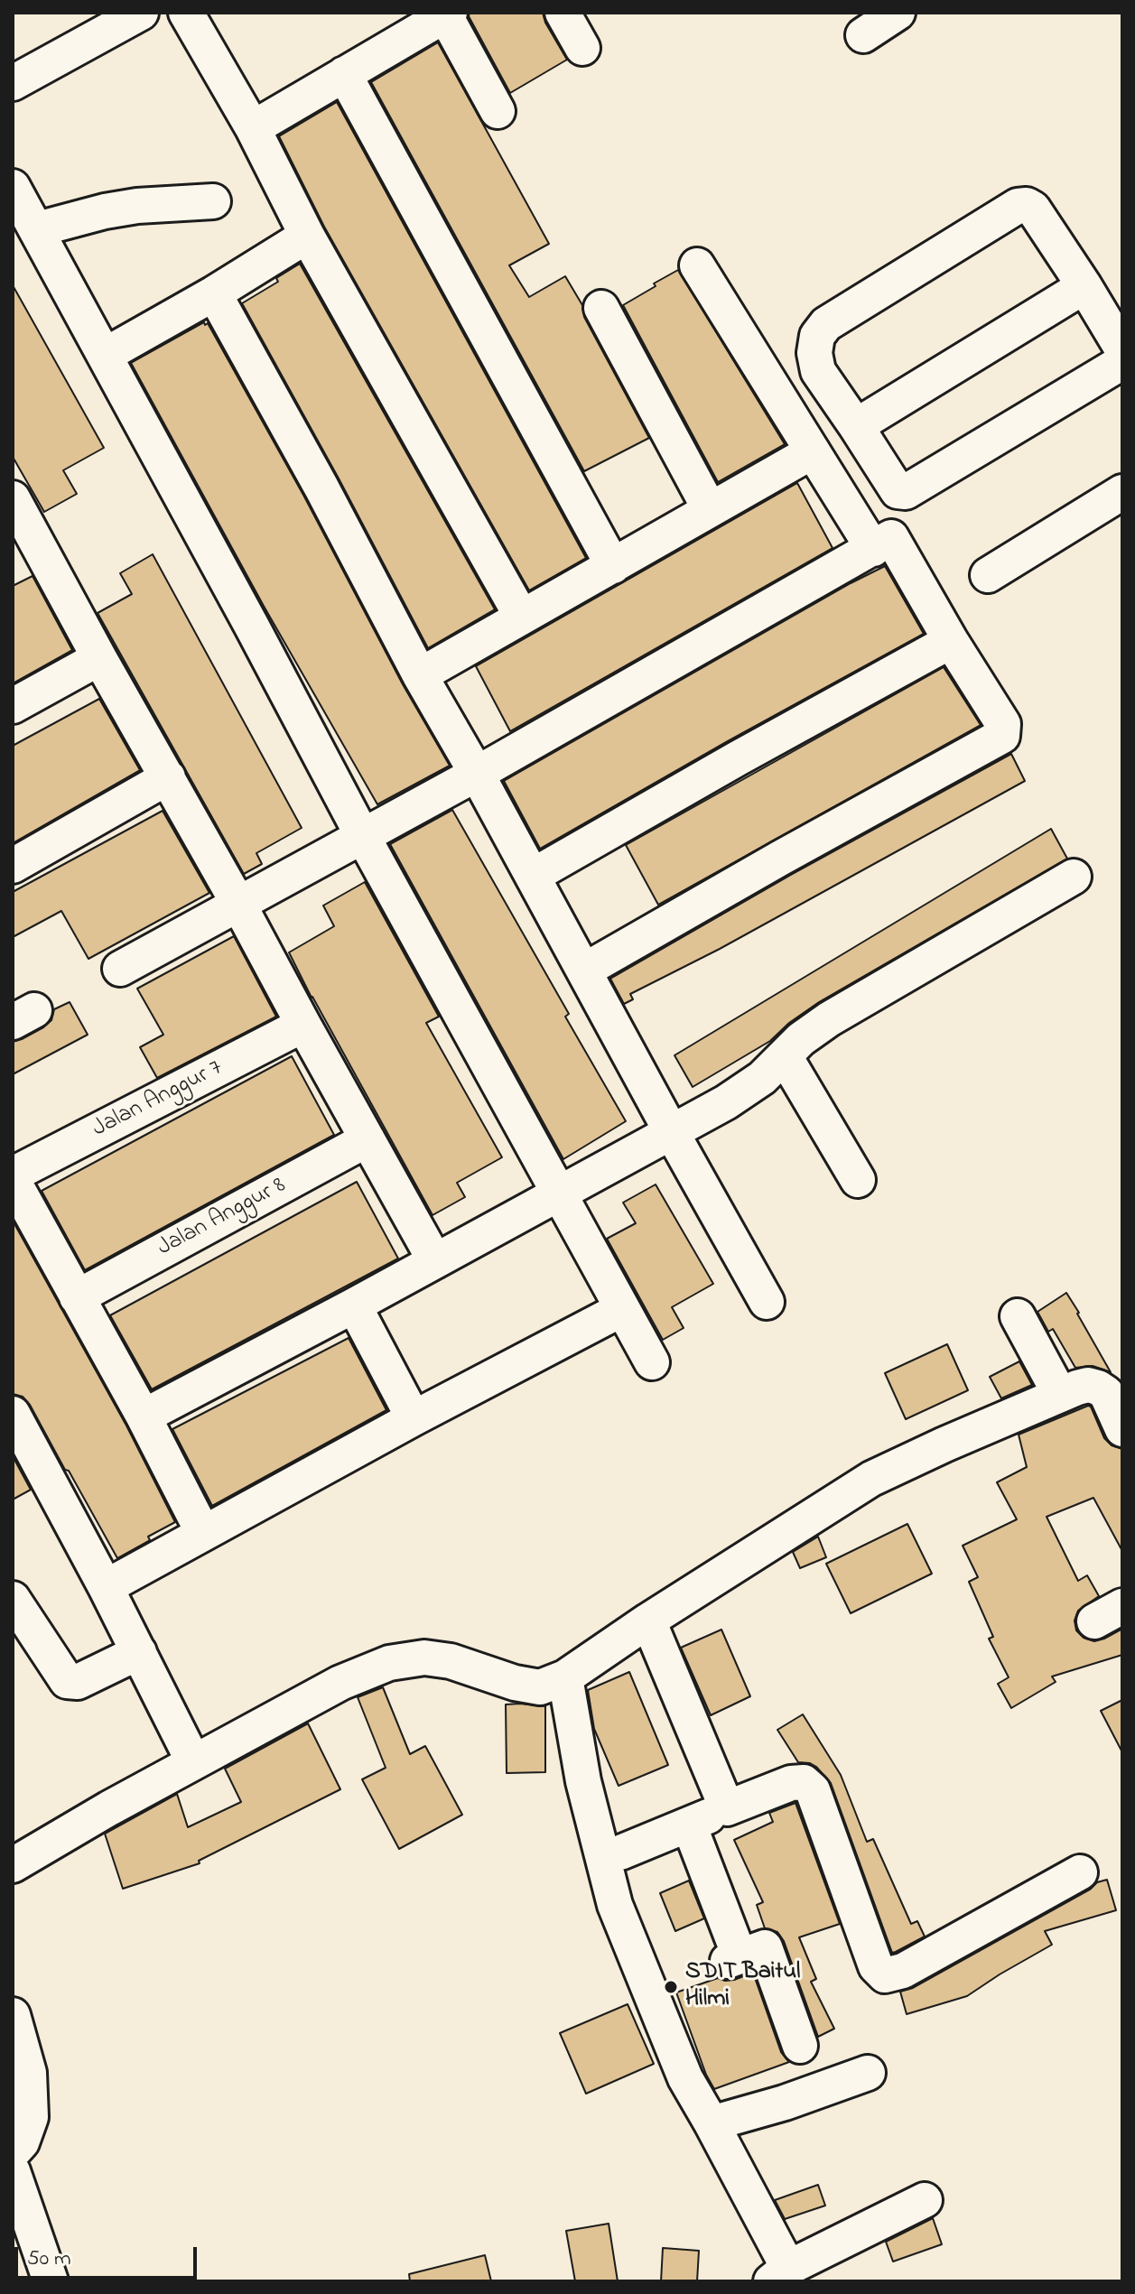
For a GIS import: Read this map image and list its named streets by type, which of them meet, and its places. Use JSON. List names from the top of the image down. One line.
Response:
{"streets":{"street":["Jalan Anggur 7","Jalan Anggur 8"]},"places":["SDIT Baitul Hilmi"],"scale_bar":"50 m"}
